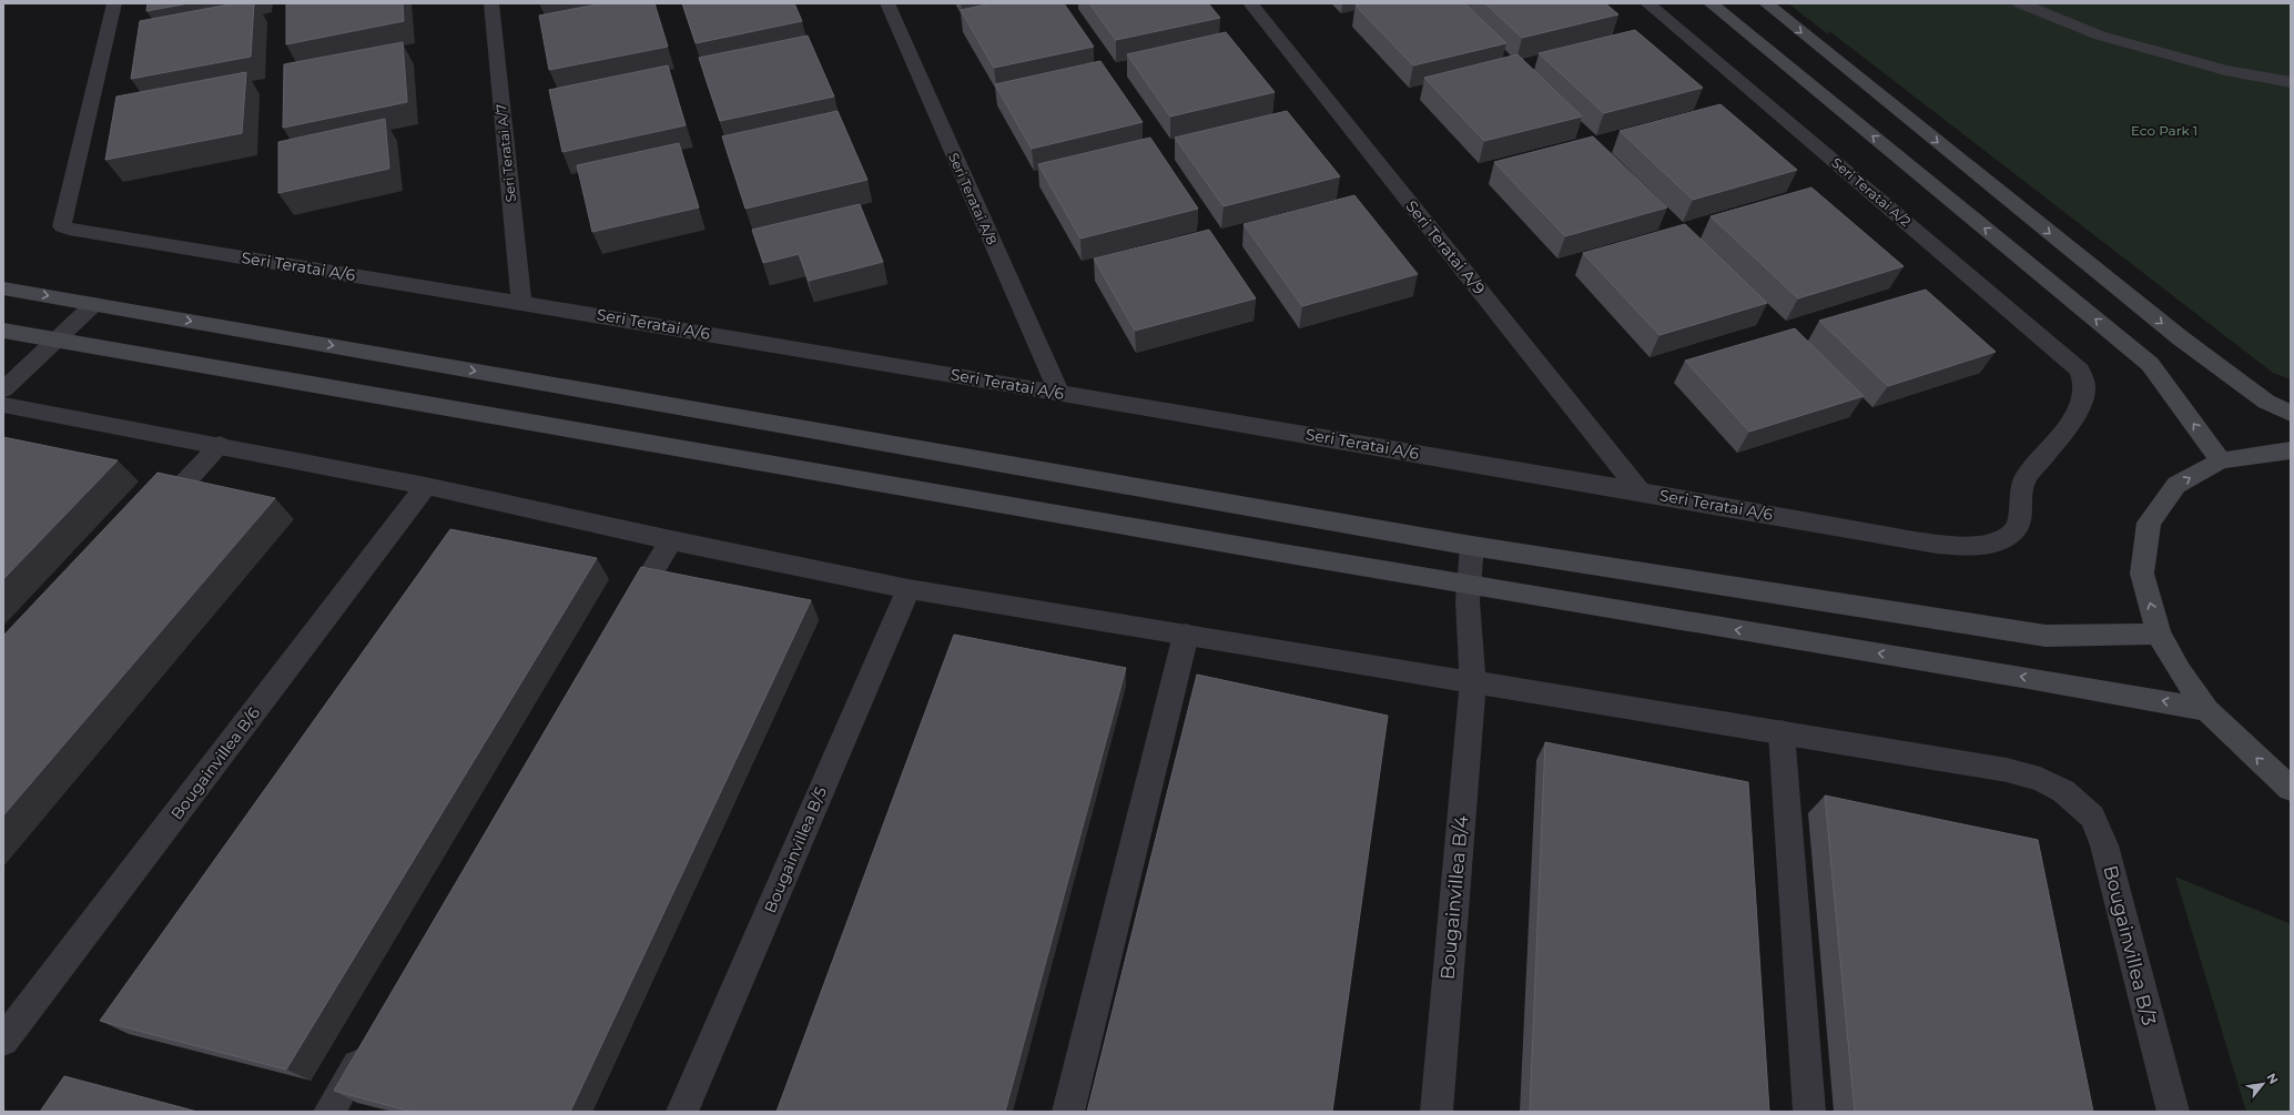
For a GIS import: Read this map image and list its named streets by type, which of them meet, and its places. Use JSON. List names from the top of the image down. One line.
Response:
{"streets":{"street":["Seri Teratai A/7","Seri Teratai A/2","Seri Teratai A/8","Seri Teratai A/9","Seri Teratai A/6","Bougainvillea B/6","Bougainvillea B/5","Bougainvillea B/4","Bougainvillea B/3"]},"crossings":[["Seri Teratai A/7","Seri Teratai A/6"],["Seri Teratai A/2","Seri Teratai A/6"],["Seri Teratai A/8","Seri Teratai A/6"],["Seri Teratai A/9","Seri Teratai A/6"],["Bougainvillea B/6","Bougainvillea B/3"],["Bougainvillea B/5","Bougainvillea B/3"],["Bougainvillea B/4","Bougainvillea B/3"]],"parks":["Eco Park 1"],"north":"top right"}
